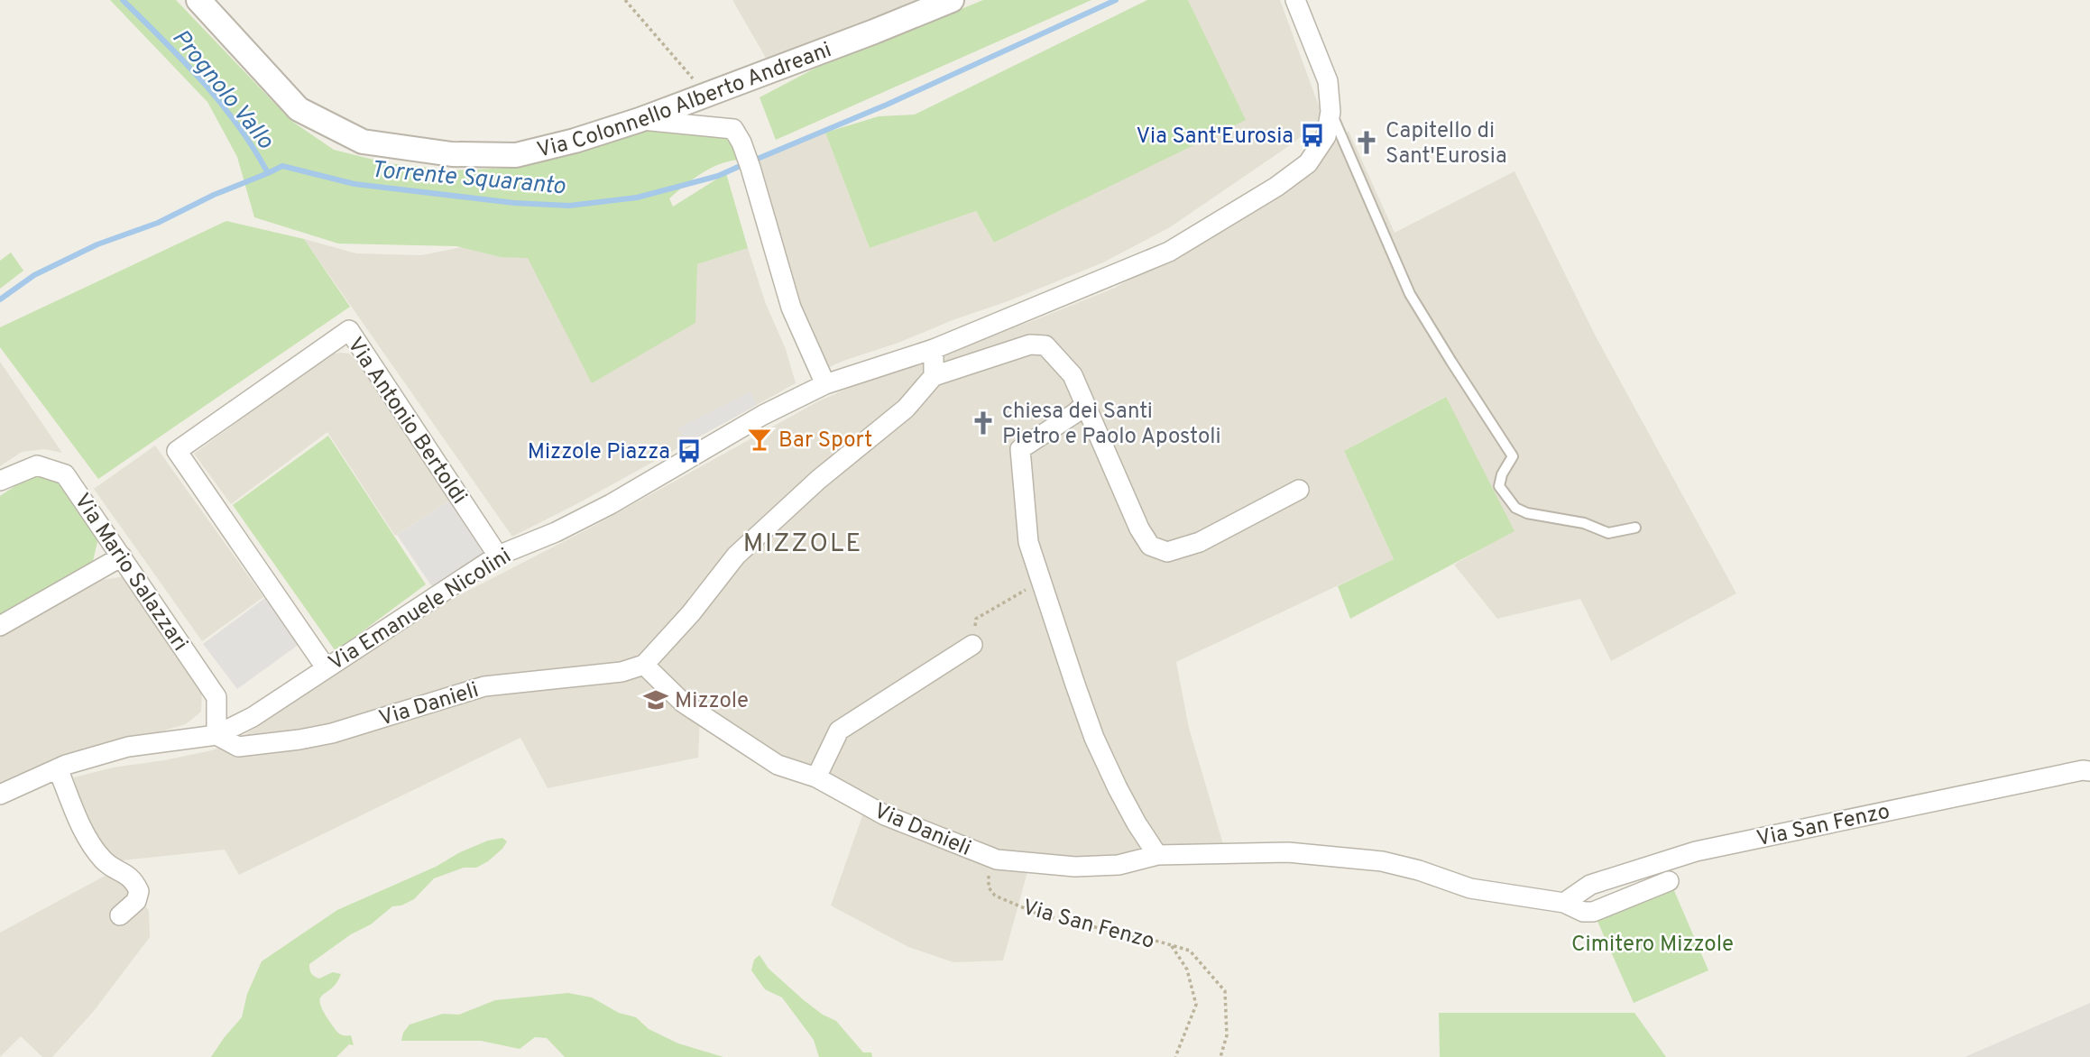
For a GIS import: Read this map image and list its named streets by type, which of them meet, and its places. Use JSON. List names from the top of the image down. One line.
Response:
{"streets":{"street":["Via Colonnello Alberto Andreani","Via Antonio Bertoldi","Via Mario Salazzari","Via Emanuele Nicolini","Via Danieli","Via San Fenzo"]},"crossings":[["Via Antonio Bertoldi","Via Emanuele Nicolini"],["Via Mario Salazzari","Via Emanuele Nicolini"],["Via Mario Salazzari","Via Danieli"],["Via Emanuele Nicolini","Via Danieli"],["Via Danieli","Via San Fenzo"]],"districts":["MIZZOLE"],"water":["Prognolo Vallo","Torrente Squaranto"],"parks":["Cimitero Mizzole"],"places":{"bus stop":["Via Sant'Eurosia","Mizzole Piazza"],"church":["Capitello di Sant'Eurosia","chiesa dei Santi Pietro e Paolo Apostoli"],"bar":["Bar Sport"],"school or university":["Mizzole"]}}
